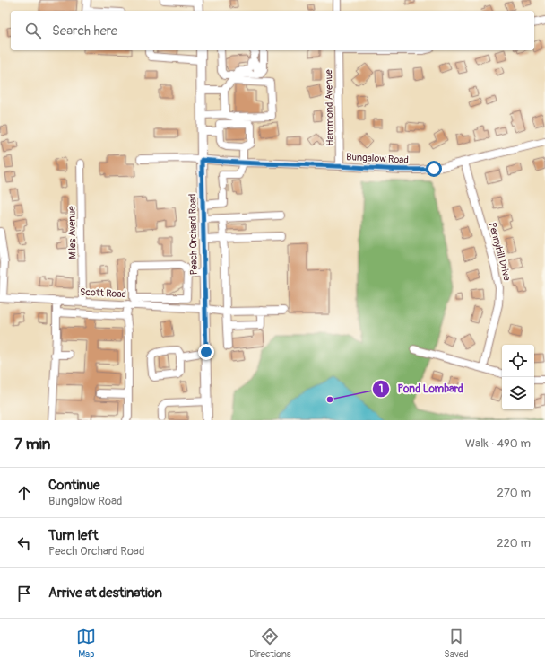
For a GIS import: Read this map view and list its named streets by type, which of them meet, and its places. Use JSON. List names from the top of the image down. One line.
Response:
{"streets":{"main road":["Peach Orchard Road"],"street":["Hammond Avenue","Bungalow Road","Miles Avenue","Pennyhill Drive","Scott Road"]},"crossings":[["Hammond Avenue","Bungalow Road"],["Bungalow Road","Peach Orchard Road"],["Bungalow Road","Pennyhill Drive"],["Miles Avenue","Scott Road"],["Peach Orchard Road","Scott Road"]],"places":["Pond Lombard"],"page":{"search":"Search here","heading":["7 min","Walk · 490 m"],"list":[["Continue","Bungalow Road","270 m"],["Turn left","Peach Orchard Road","220 m"],"Arrive at destination"],"nav":["Map","Directions","Saved"]}}
